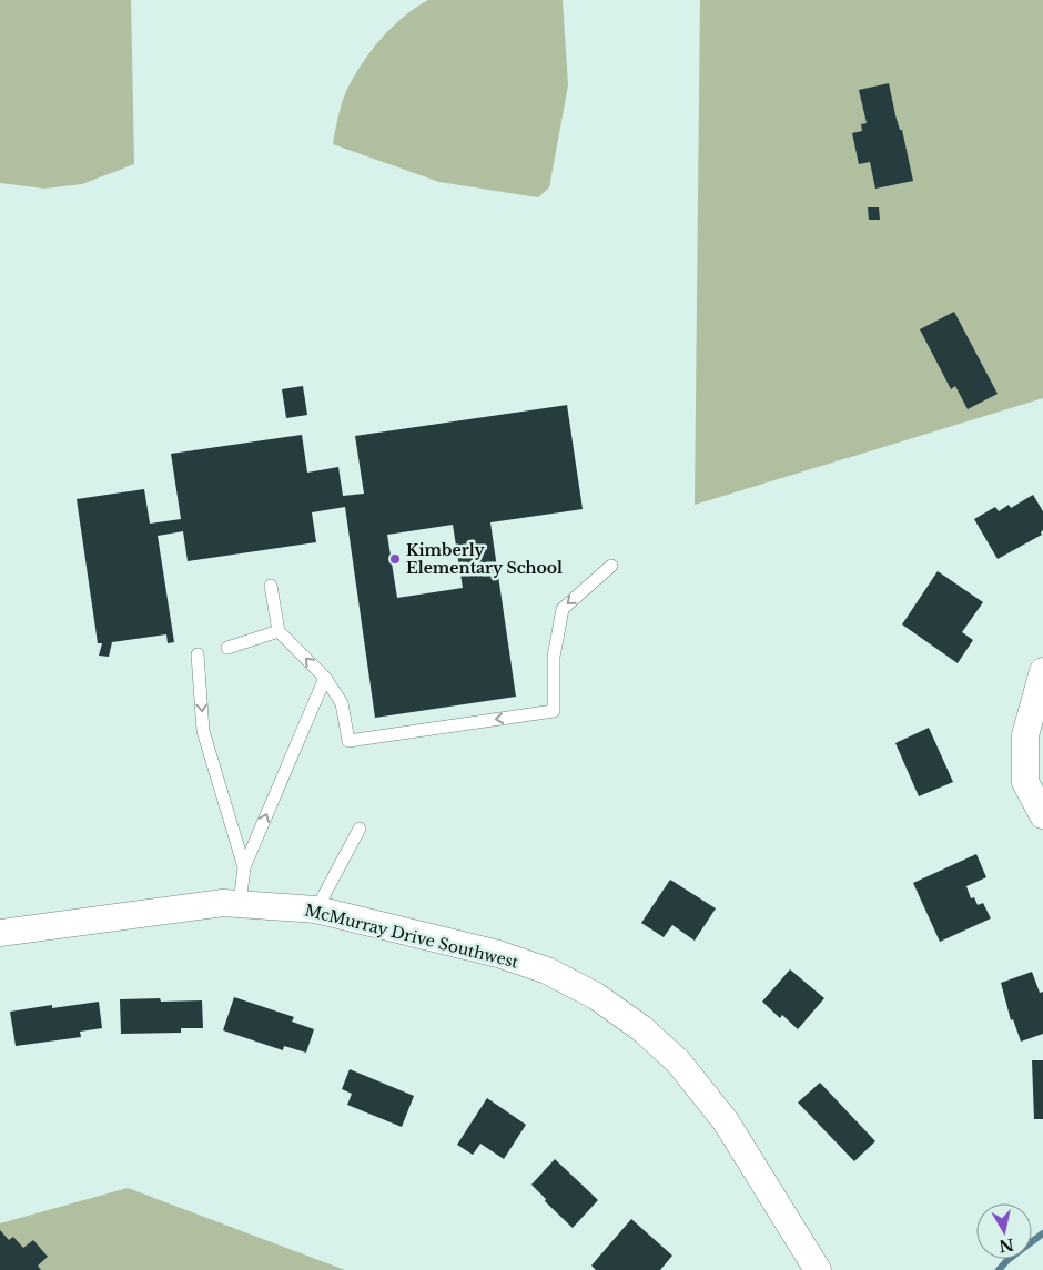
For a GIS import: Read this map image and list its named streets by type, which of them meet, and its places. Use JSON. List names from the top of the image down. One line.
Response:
{"streets":{"street":["McMurray Drive Southwest"]},"places":["Kimberly Elementary School"],"north":"bottom"}
